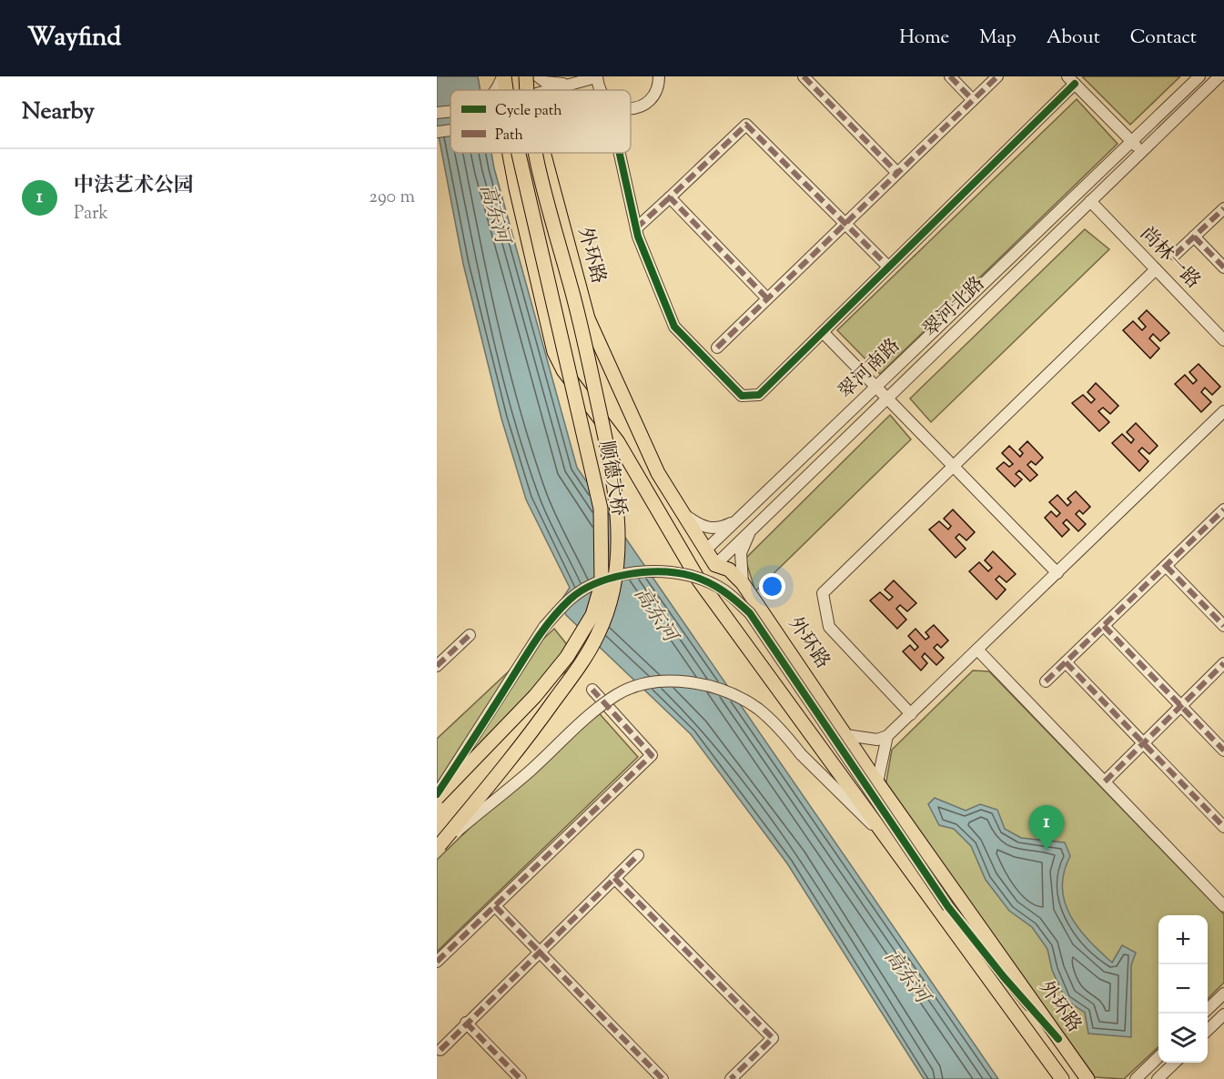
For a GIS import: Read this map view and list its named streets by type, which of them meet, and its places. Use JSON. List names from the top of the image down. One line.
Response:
{"streets":{"main road":["外环路","顺德大桥"],"street":["尚林一路","翠河北路","翠河南路"]},"crossings":[["外环路","翠河北路"],["外环路","翠河南路"],["尚林一路","翠河北路"]],"water":["高东河"],"legend":["Cycle path","Path"],"page":{"header":"Wayfind","nav":["Home","Map","About","Contact"],"heading":"Nearby","list":[{"mark":"1","name":"中法艺术公园","note":"Park","value":"290 m"}],"pins":"1","map_buttons":["+","−"]}}
